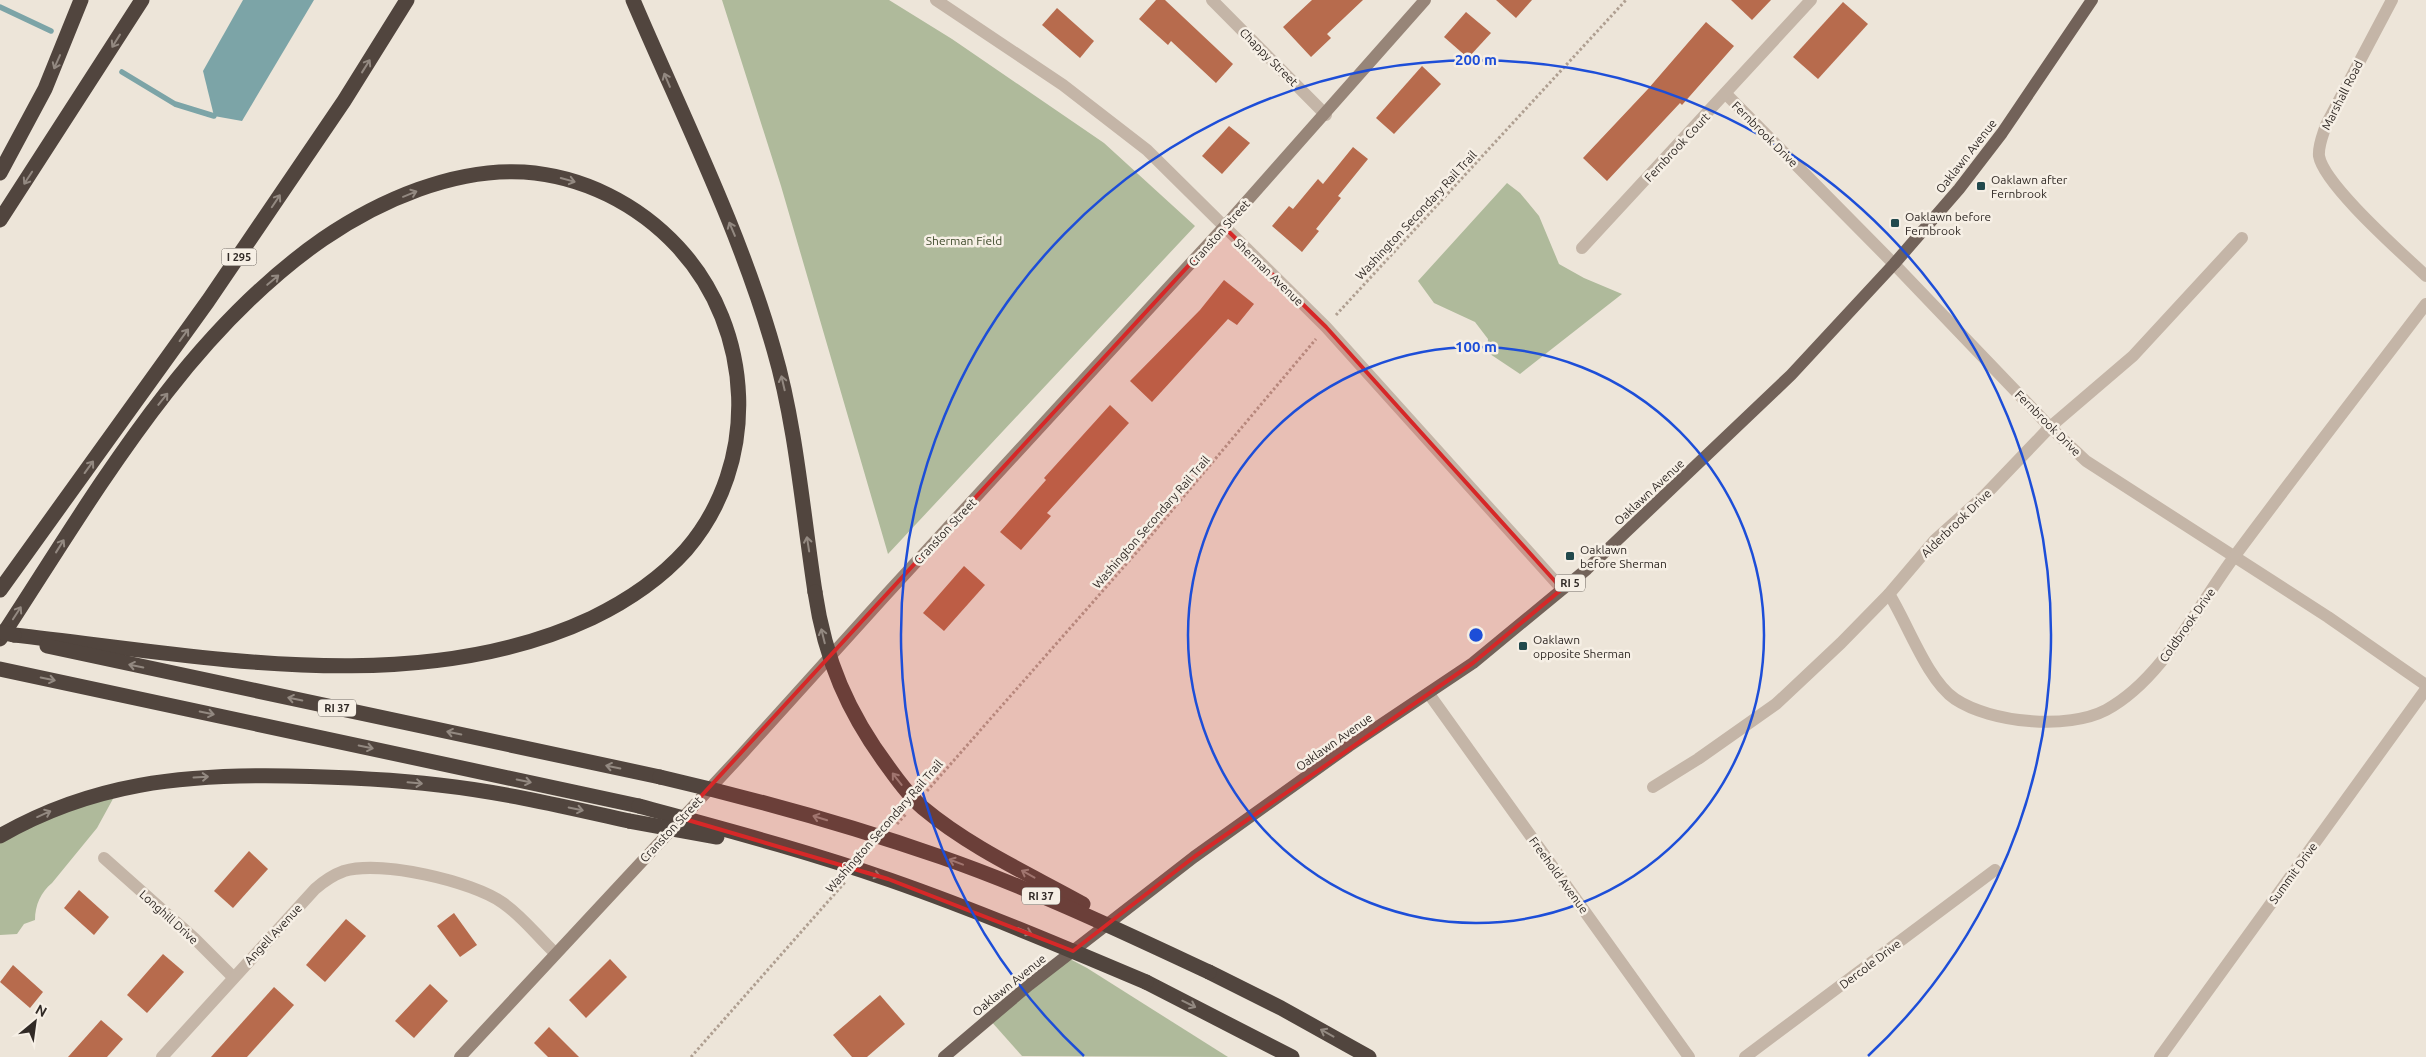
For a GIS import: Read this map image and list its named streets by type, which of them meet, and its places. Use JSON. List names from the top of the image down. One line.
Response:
{"streets":{"highway":["I 295","RI 37"],"main road":["Oaklawn Avenue","RI 5"],"street":["Chappy Street","Marshall Road","Fernbrook Drive","Fernbrook Court","Cranston Street","Sherman Avenue","Alderbrook Drive","Coldbrook Drive","Summit Drive","Freehold Avenue","Longhill Drive","Angell Avenue","Dercole Drive"],"path":["Washington Secondary Rail Trail"]},"crossings":[["Chappy Street","Cranston Street"],["Fernbrook Drive","Fernbrook Court"],["Fernbrook Drive","Oaklawn Avenue"],["Fernbrook Drive","Alderbrook Drive"],["Fernbrook Drive","Coldbrook Drive"],["Fernbrook Drive","Summit Drive"],["Oaklawn Avenue","Sherman Avenue"],["Oaklawn Avenue","Freehold Avenue"],["Washington Secondary Rail Trail","Sherman Avenue"],["Cranston Street","Sherman Avenue"],["Cranston Street","Angell Avenue"],["Alderbrook Drive","Coldbrook Drive"],["Longhill Drive","Angell Avenue"]],"parks":["Sherman Field"],"places":{"transit":["Oaklawn after Fernbrook","Oaklawn before Fernbrook","Oaklawn before Sherman","Oaklawn opposite Sherman"]},"north":"top right","rings":["200 m","100 m"]}
